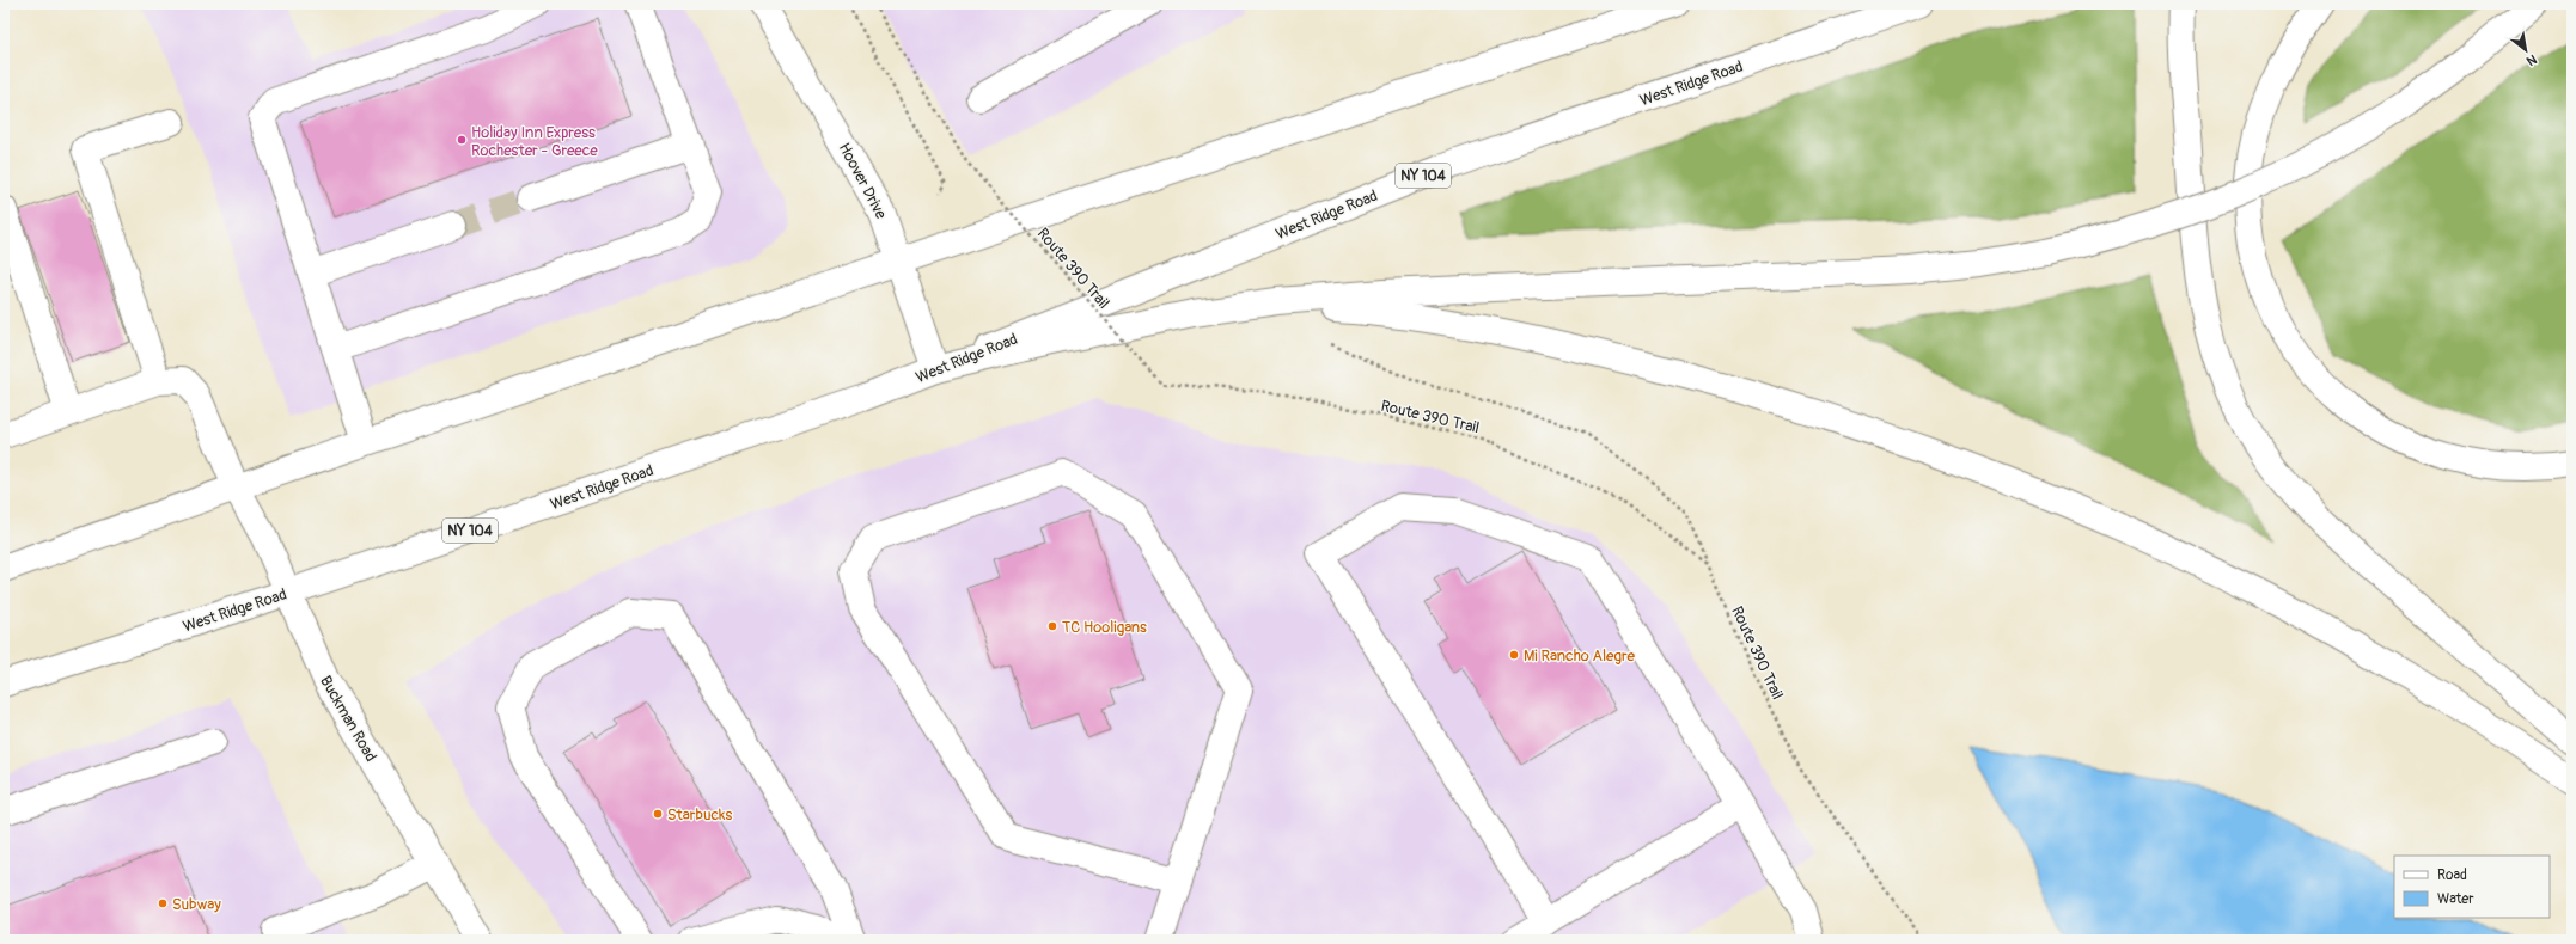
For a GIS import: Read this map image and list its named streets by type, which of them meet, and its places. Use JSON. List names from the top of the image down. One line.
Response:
{"streets":{"main road":["West Ridge Road","NY 104","Hoover Drive","Buckman Road"],"path":["Route 390 Trail"]},"crossings":[["West Ridge Road","Hoover Drive"],["West Ridge Road","Buckman Road"]],"places":["Holiday Inn Express Rochester - Greece","TC Hooligans","Mi Rancho Alegre","Starbucks","Subway"],"legend":["Road","Water"],"north":"bottom right"}
